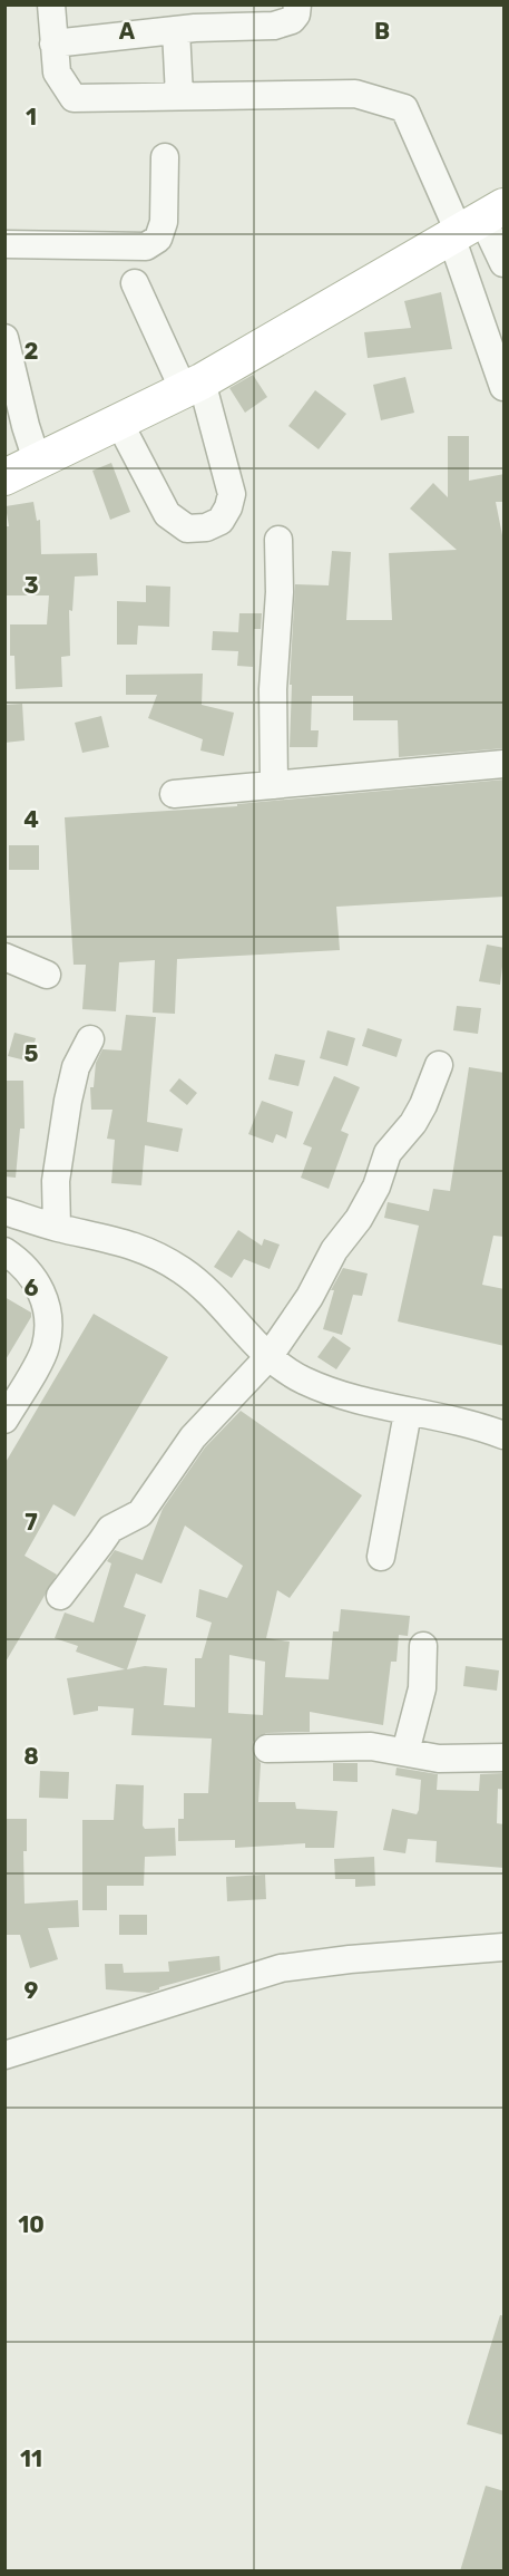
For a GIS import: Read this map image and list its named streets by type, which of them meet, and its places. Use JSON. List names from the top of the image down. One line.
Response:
{"grid":{"columns":["A","B"],"rows":["1","2","3","4","5","6","7","8","9","10","11"]}}
